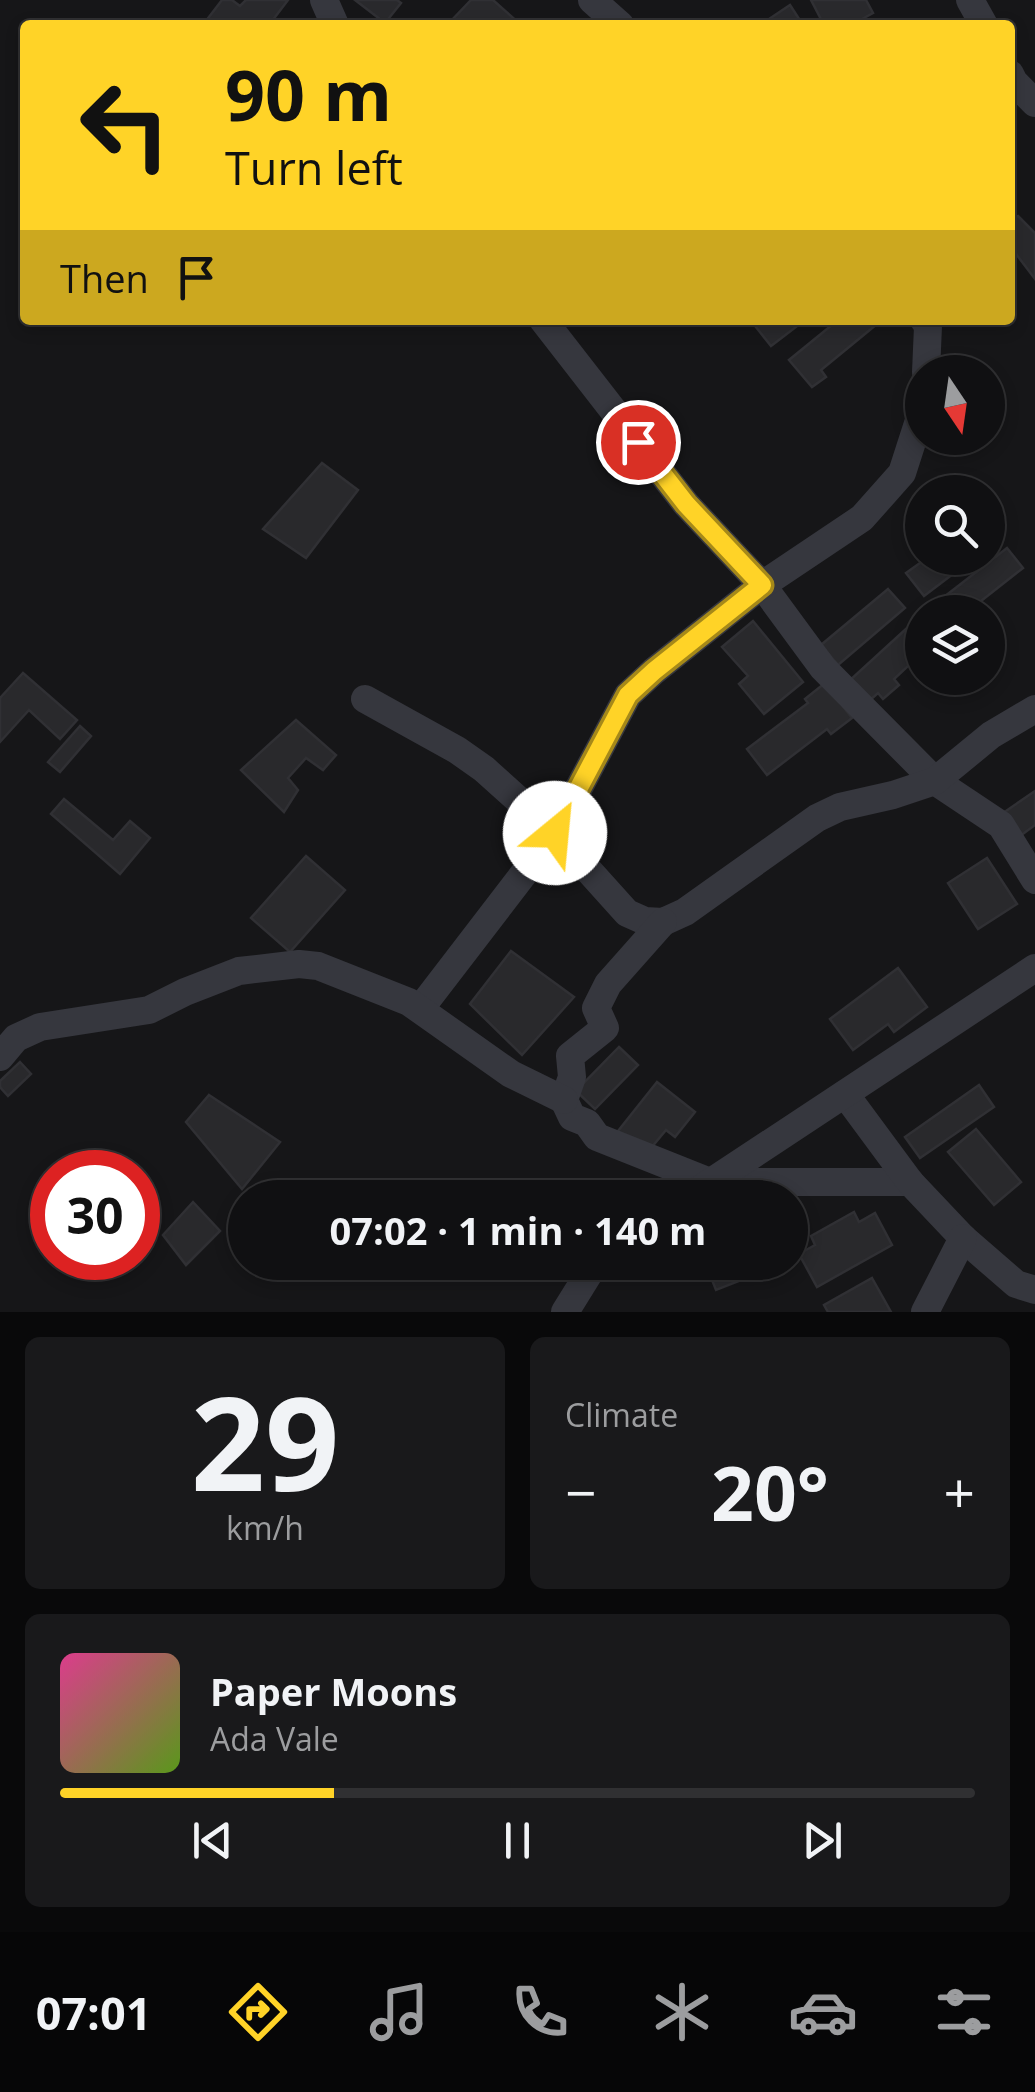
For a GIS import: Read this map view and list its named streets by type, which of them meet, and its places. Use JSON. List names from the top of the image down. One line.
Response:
{"north":"bottom","page":{"turn":["90 m","Turn left"],"then":"Then","limit":"30","trip":"07:02 · 1 min · 140 m","tile":[["29","km/h"],"Climate"],"heat":["−","20°","+"],"song":["Paper Moons","Ada Vale"],"tabs":"07:01"}}
